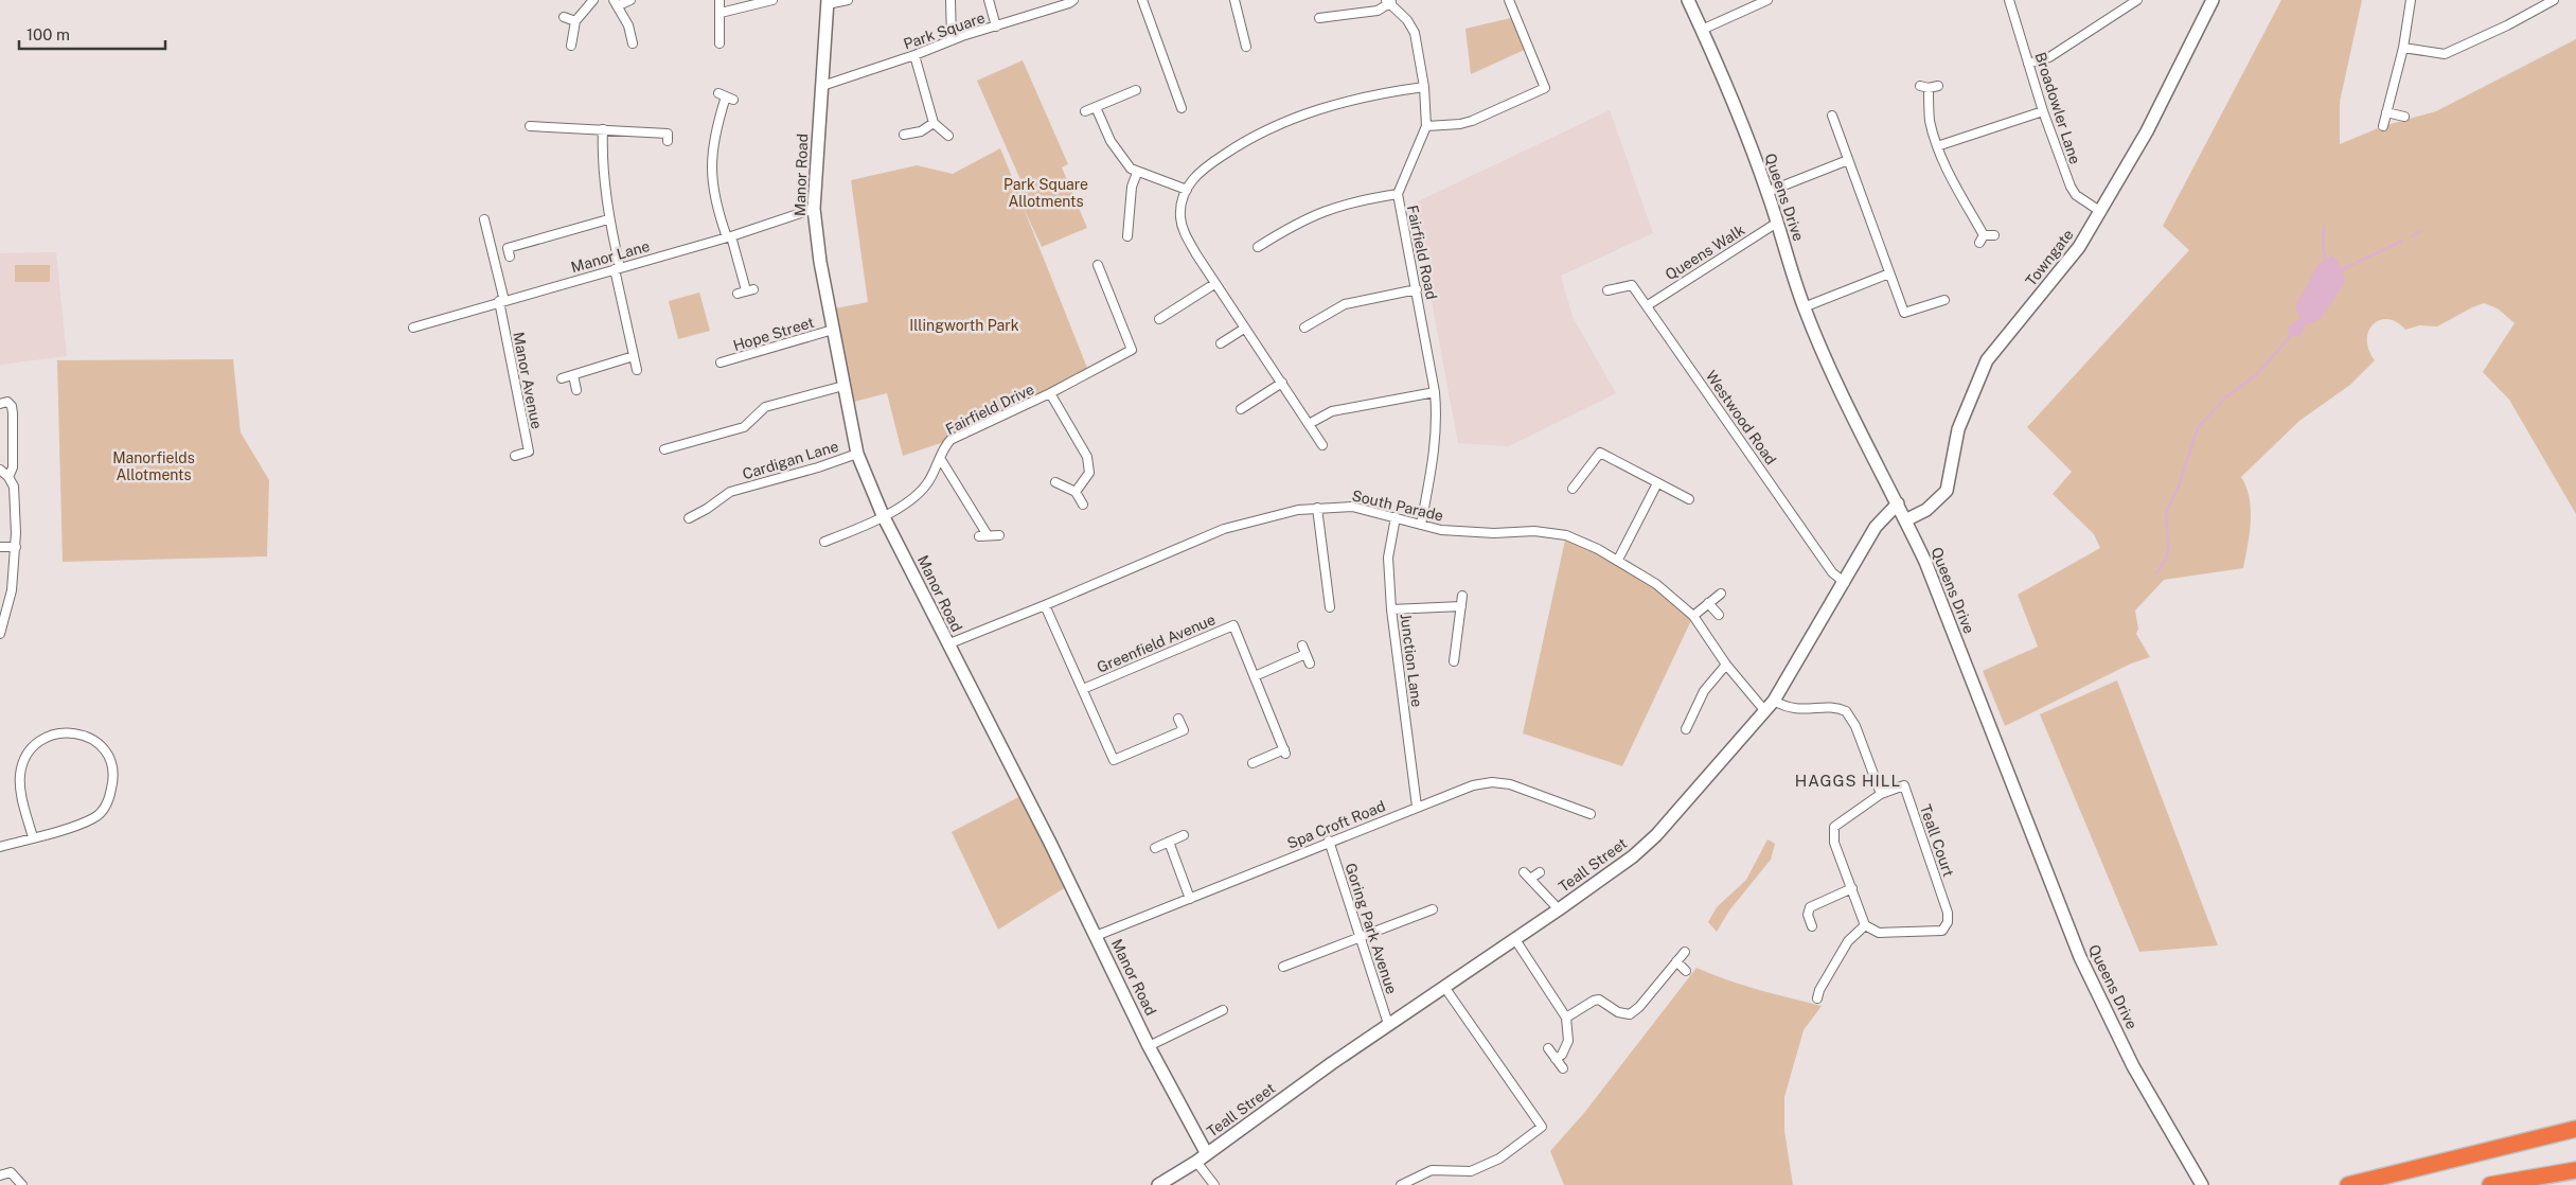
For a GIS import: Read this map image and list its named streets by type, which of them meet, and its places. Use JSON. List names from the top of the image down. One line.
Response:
{"streets":{"street":["Park Square","Broadowler Lane","Manor Road","Queens Drive","Fairfield Road","Queens Walk","Manor Lane","Towngate","Hope Street","Manor Avenue","Fairfield Drive","Westwood Road","Cardigan Lane","South Parade","Greenfield Avenue","Junction Lane","Spa Croft Road","Teall Court","Teall Street","Goring Park Avenue"]},"crossings":[["Park Square","Manor Road"],["Broadowler Lane","Towngate"],["Manor Road","Manor Lane"],["Manor Road","Hope Street"],["Manor Road","Fairfield Drive"],["Manor Road","Cardigan Lane"],["Manor Road","South Parade"],["Manor Road","Spa Croft Road"],["Manor Road","Teall Street"],["Queens Drive","Queens Walk"],["Queens Drive","Towngate"],["Queens Drive","Teall Street"],["Fairfield Road","South Parade"],["Queens Walk","Westwood Road"],["Manor Lane","Manor Avenue"],["Westwood Road","Teall Street"],["South Parade","Junction Lane"],["South Parade","Teall Street"],["Junction Lane","Spa Croft Road"],["Spa Croft Road","Goring Park Avenue"],["Teall Street","Goring Park Avenue"]],"districts":["HAGGS HILL"],"parks":["Park Square Allotments","Illingworth Park","Manorfields Allotments"],"scale_bar":"100 m"}
